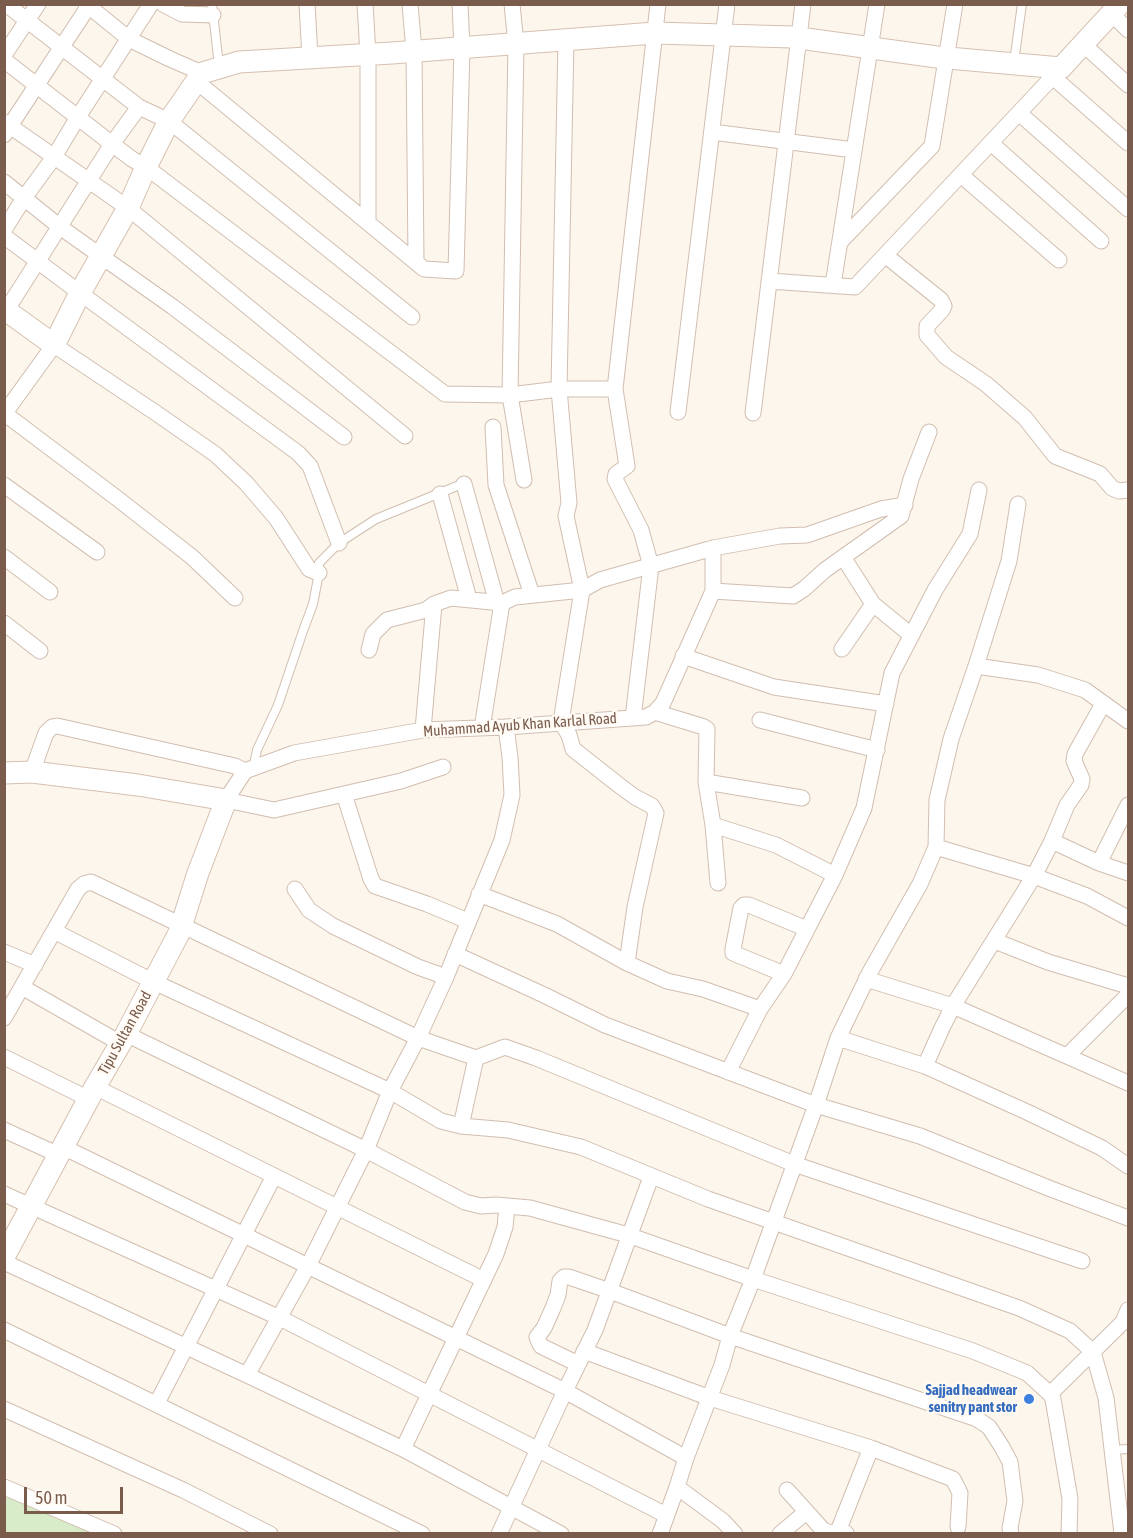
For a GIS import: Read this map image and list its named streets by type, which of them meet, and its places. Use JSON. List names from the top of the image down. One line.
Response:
{"streets":{"street":["Muhammad Ayub Khan Karlal Road","Tipu Sultan Road"]},"places":["Sajjad headwear senitry pant stor"],"scale_bar":"50 m"}
